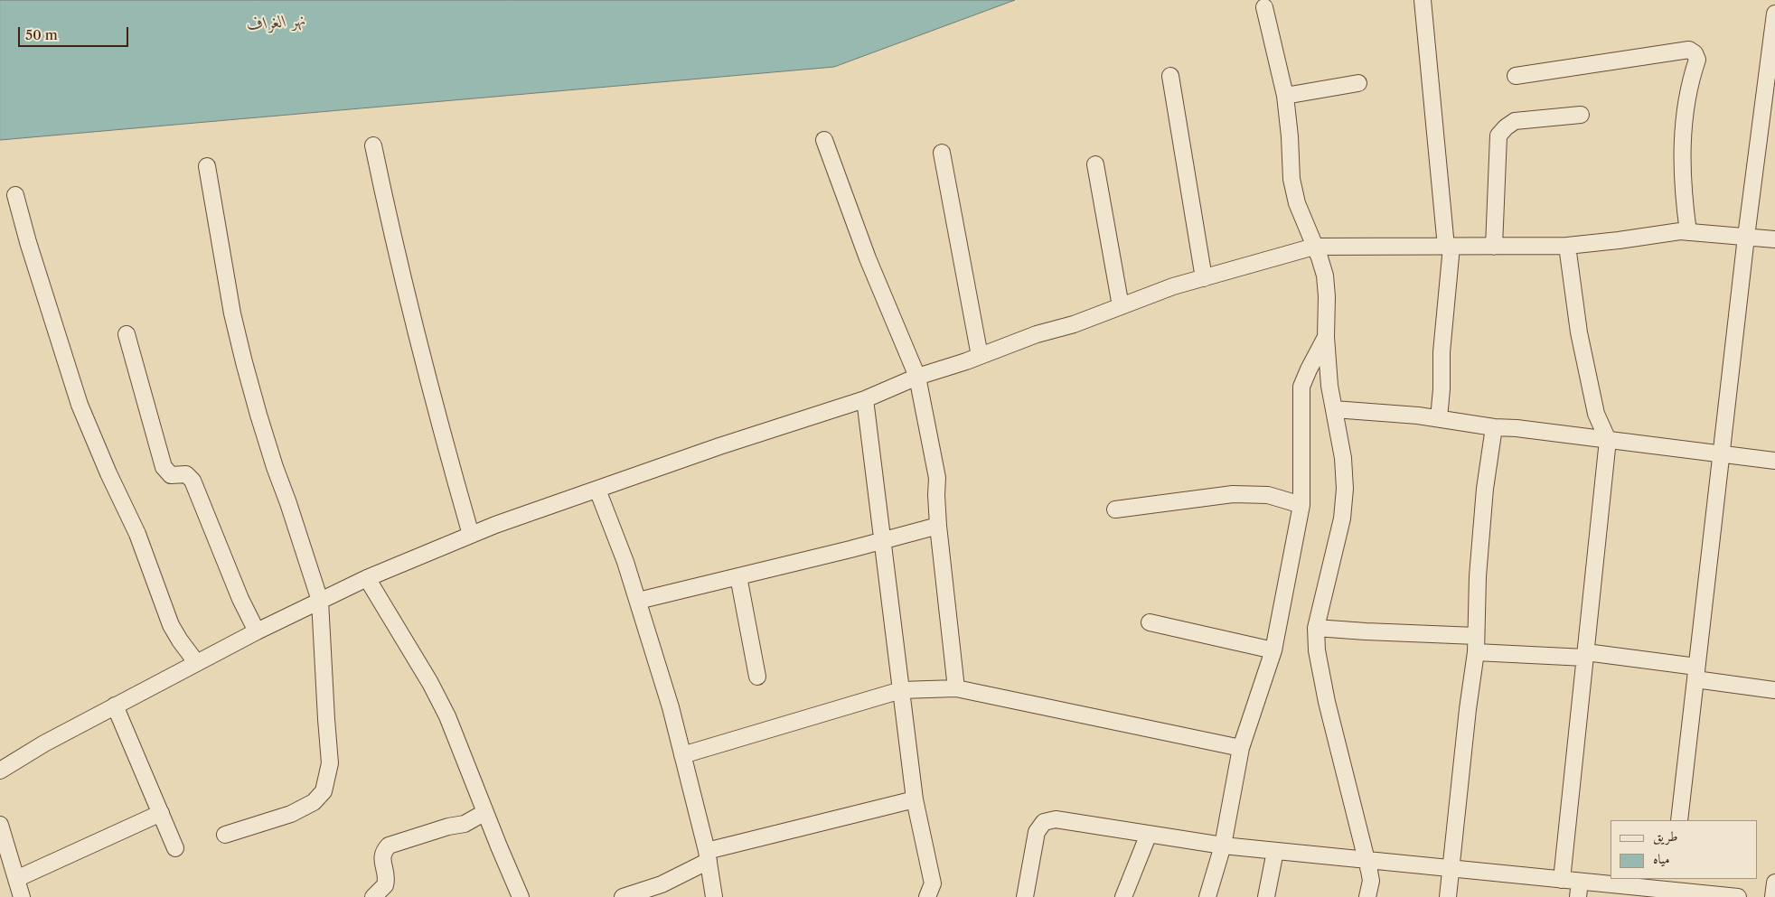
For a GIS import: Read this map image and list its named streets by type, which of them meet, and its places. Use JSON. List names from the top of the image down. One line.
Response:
{"water":["نهر الغراف"],"legend":["طريق","مياه"],"scale_bar":"50 m"}
